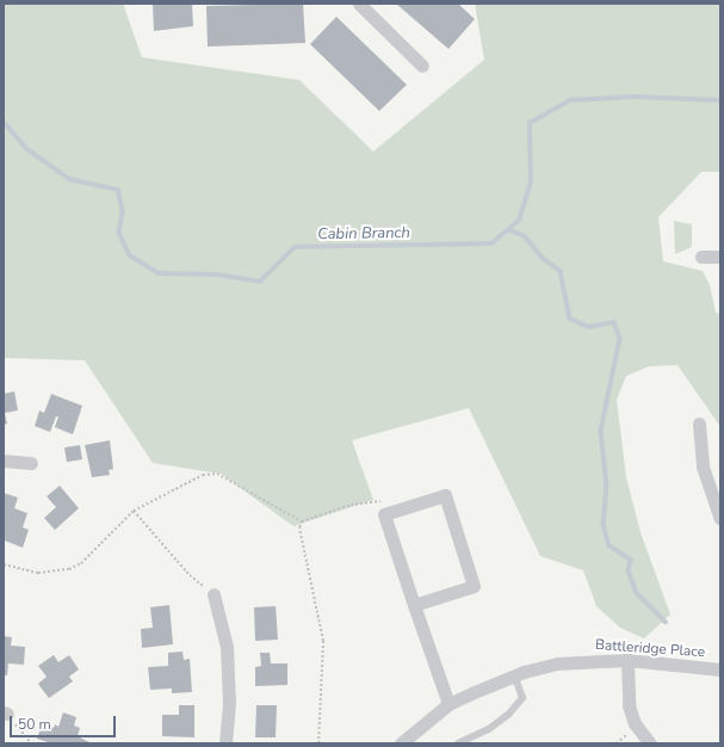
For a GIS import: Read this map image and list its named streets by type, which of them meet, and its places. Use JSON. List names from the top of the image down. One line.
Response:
{"streets":{"street":["Battleridge Place"]},"water":["Cabin Branch"],"scale_bar":"50 m"}
